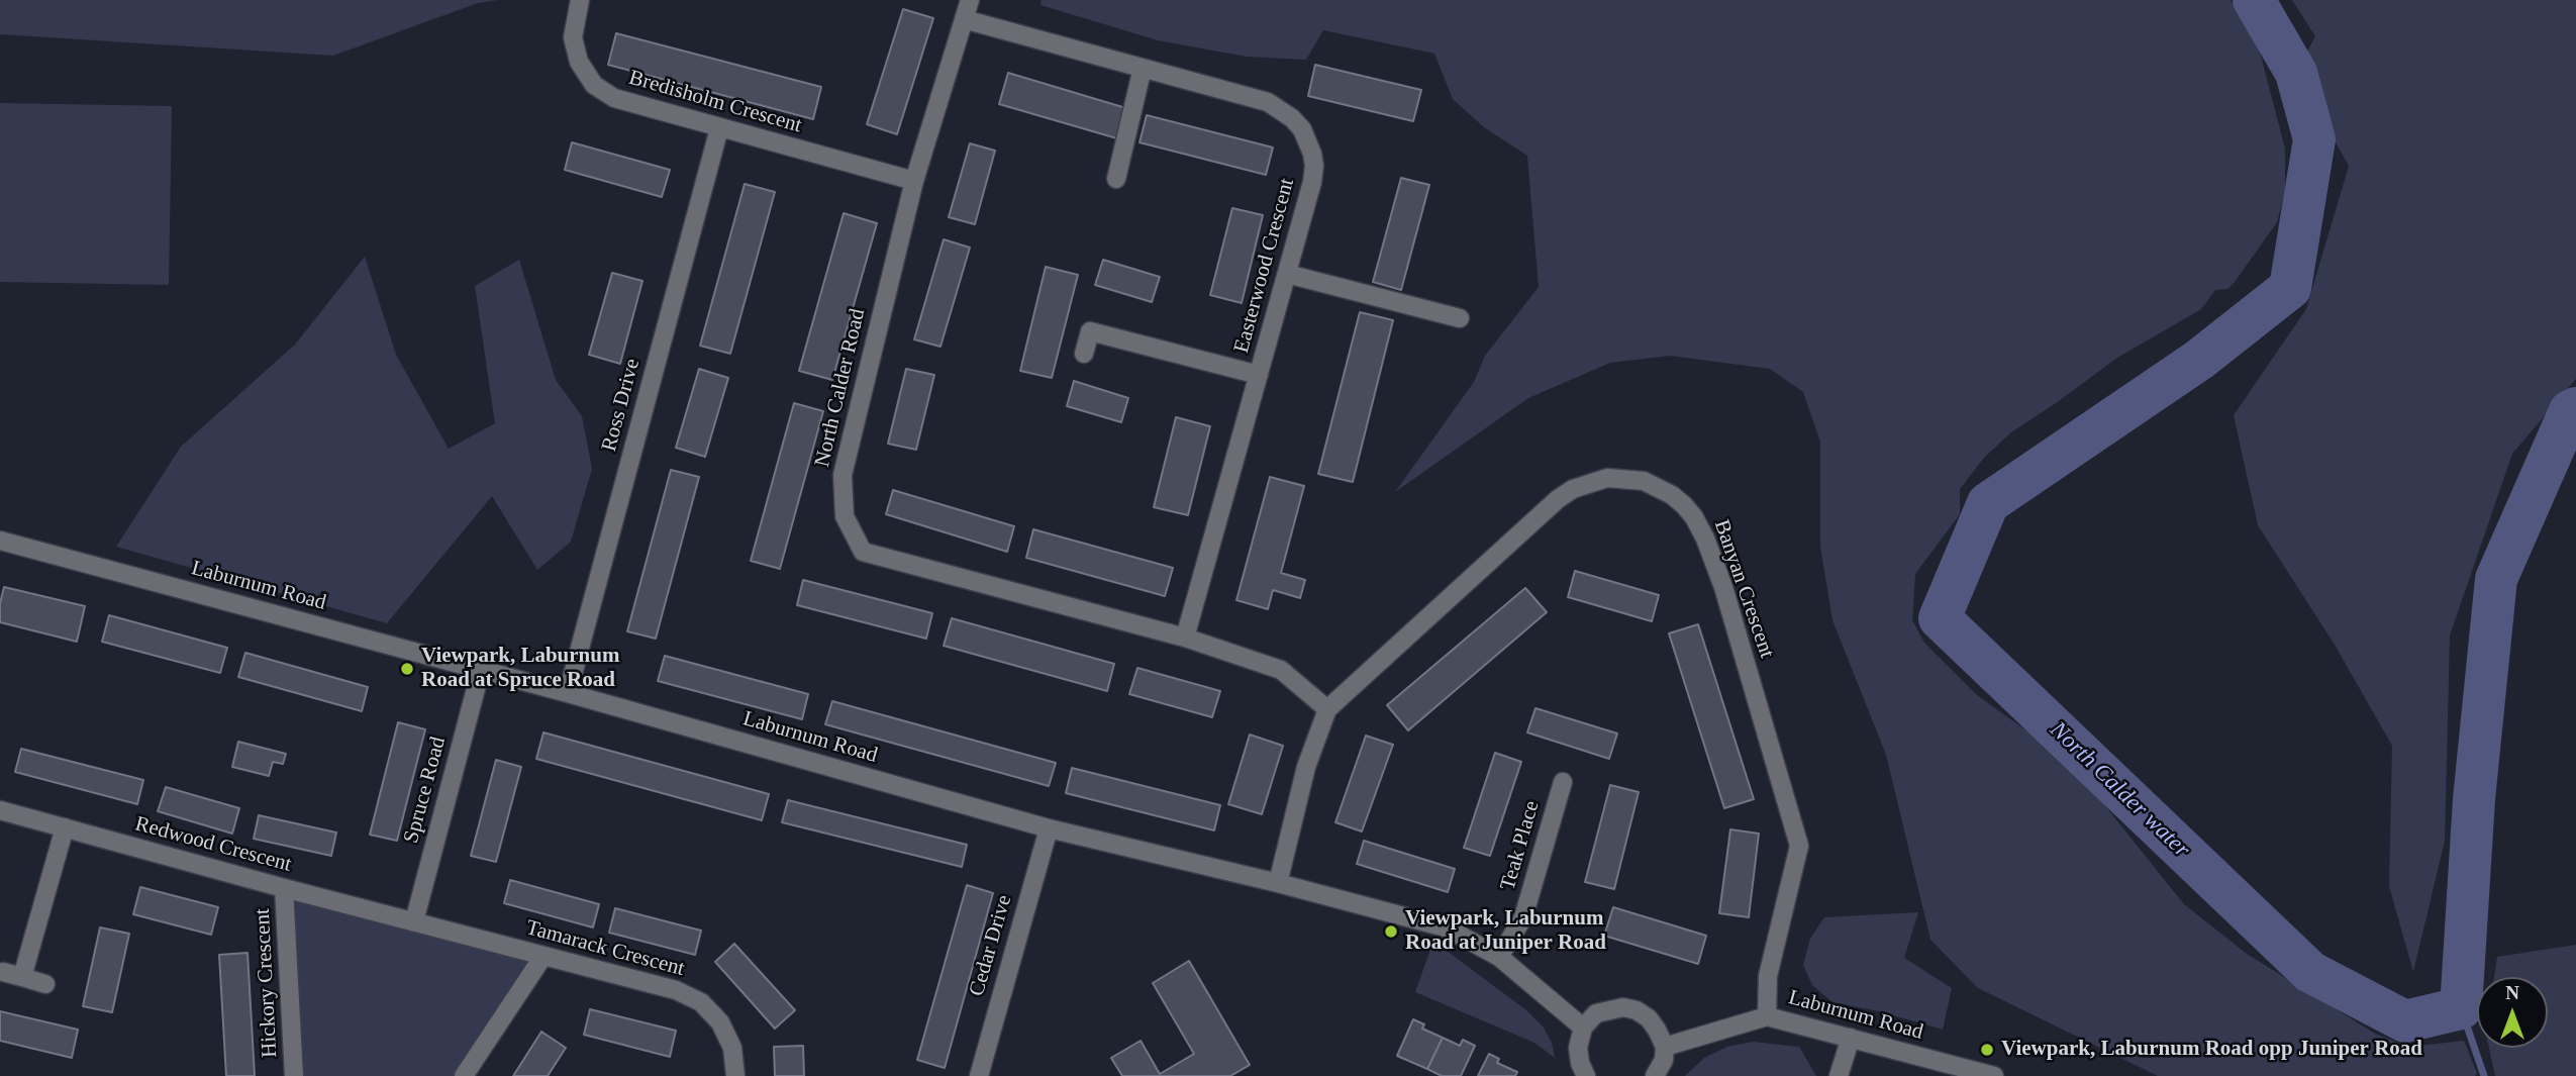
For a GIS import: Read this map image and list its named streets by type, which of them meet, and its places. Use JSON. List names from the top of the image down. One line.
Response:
{"streets":{"street":["Bredisholm Crescent","Easterwood Crescent","North Calder Road","Ross Drive","Laburnum Road","Banyan Crescent","Spruce Road","Redwood Crescent","Teak Place","Cedar Drive","Tamarack Crescent","Hickory Crescent"]},"crossings":[["Bredisholm Crescent","North Calder Road"],["Bredisholm Crescent","Ross Drive"],["Easterwood Crescent","North Calder Road"],["North Calder Road","Banyan Crescent"],["Ross Drive","Laburnum Road"],["Laburnum Road","Banyan Crescent"],["Laburnum Road","Spruce Road"],["Laburnum Road","Teak Place"],["Laburnum Road","Cedar Drive"],["Spruce Road","Redwood Crescent"],["Spruce Road","Tamarack Crescent"],["Redwood Crescent","Tamarack Crescent"],["Redwood Crescent","Hickory Crescent"]],"water":["North Calder water"],"places":["Viewpark, Laburnum Road at Spruce Road","Viewpark, Laburnum Road at Juniper Road","Viewpark, Laburnum Road opp Juniper Road"],"north":"top"}
